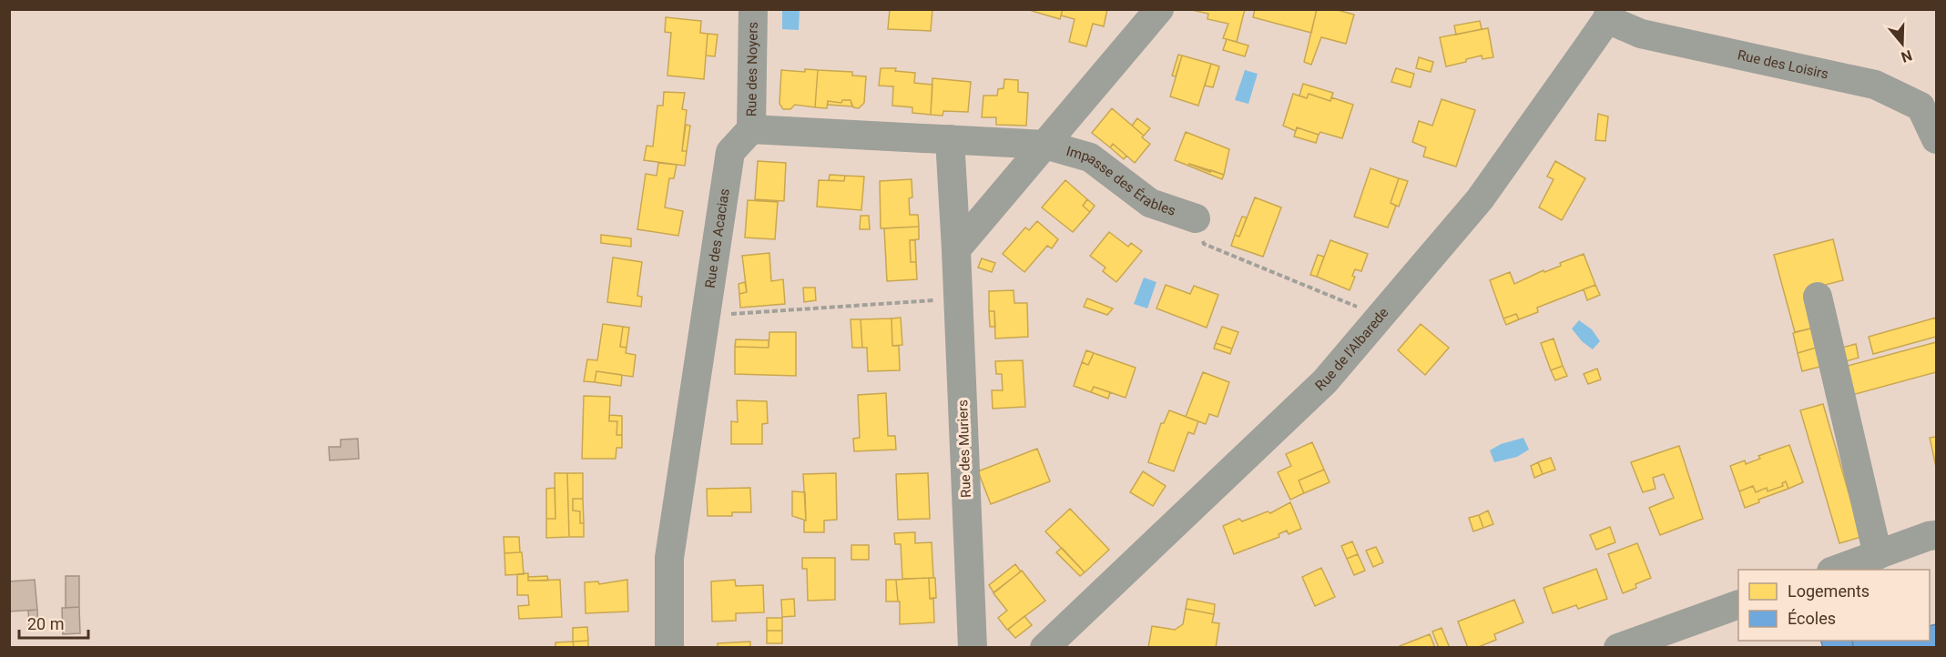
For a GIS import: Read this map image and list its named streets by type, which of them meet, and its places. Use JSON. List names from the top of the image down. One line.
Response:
{"streets":{"street":["Rue des Loisirs","Rue des Noyers","Impasse des Érables","Rue des Acacias","Rue de l'Albarede","Rue des Muriers"]},"crossings":[["Rue des Loisirs","Rue de l'Albarede"],["Rue des Noyers","Rue des Acacias"]],"legend":["Logements","Écoles"],"scale_bar":"20 m","north":"bottom"}
